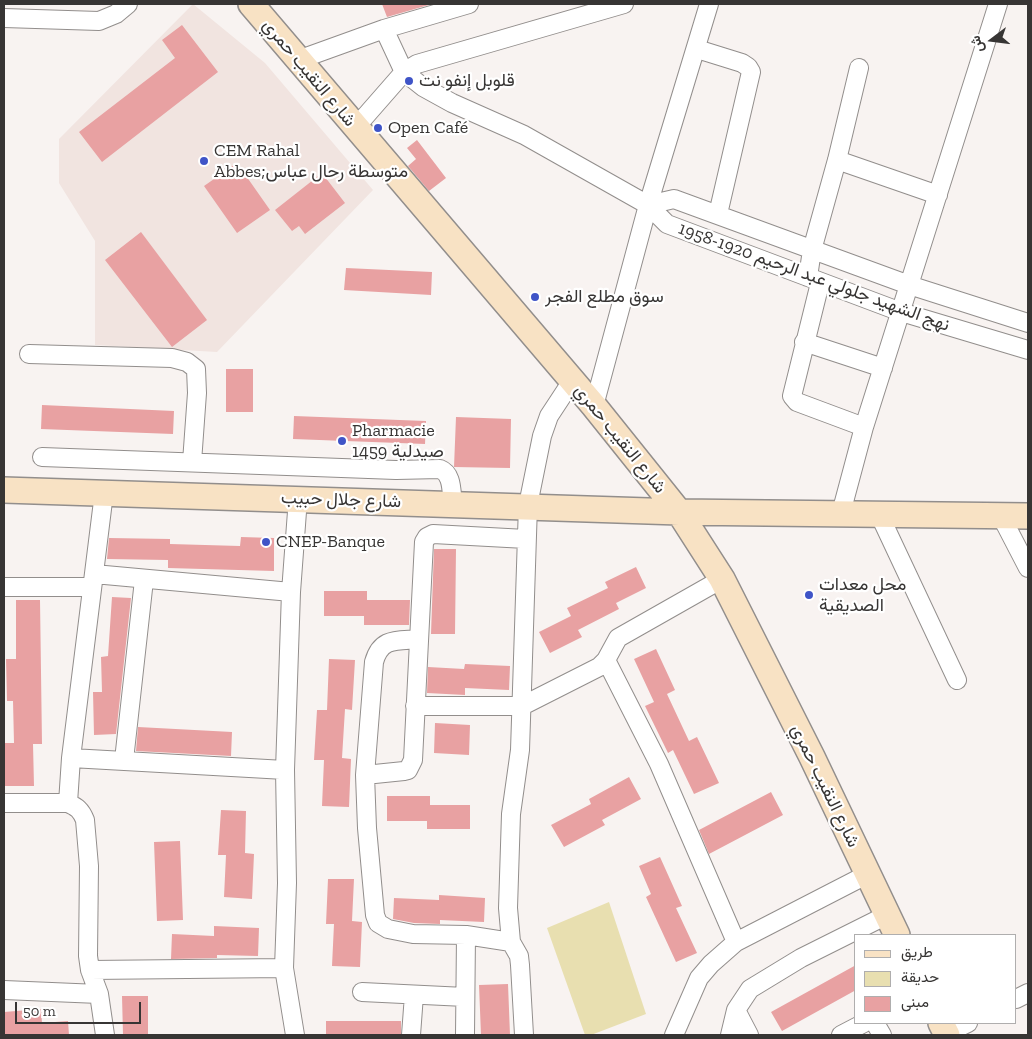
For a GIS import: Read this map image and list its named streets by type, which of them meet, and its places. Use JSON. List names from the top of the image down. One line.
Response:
{"streets":{"main road":["شارع النقيب حمري","شارع جلال حبيب"],"street":["نهج الشهيد جلولي عبد الرحيم 1920-1958"]},"crossings":[["شارع النقيب حمري","شارع جلال حبيب"]],"places":["قلوبل إنفو نت","Open Café","CEM Rahal Abbes;متوسطة رحال عباس","سوق مطلع الفجر","Pharmacie 1459 صيدلية","CNEP-Banque","محل معدات الصديقية"],"legend":["طريق","حديقة","مبنى"],"scale_bar":"50 m","north":"left"}
